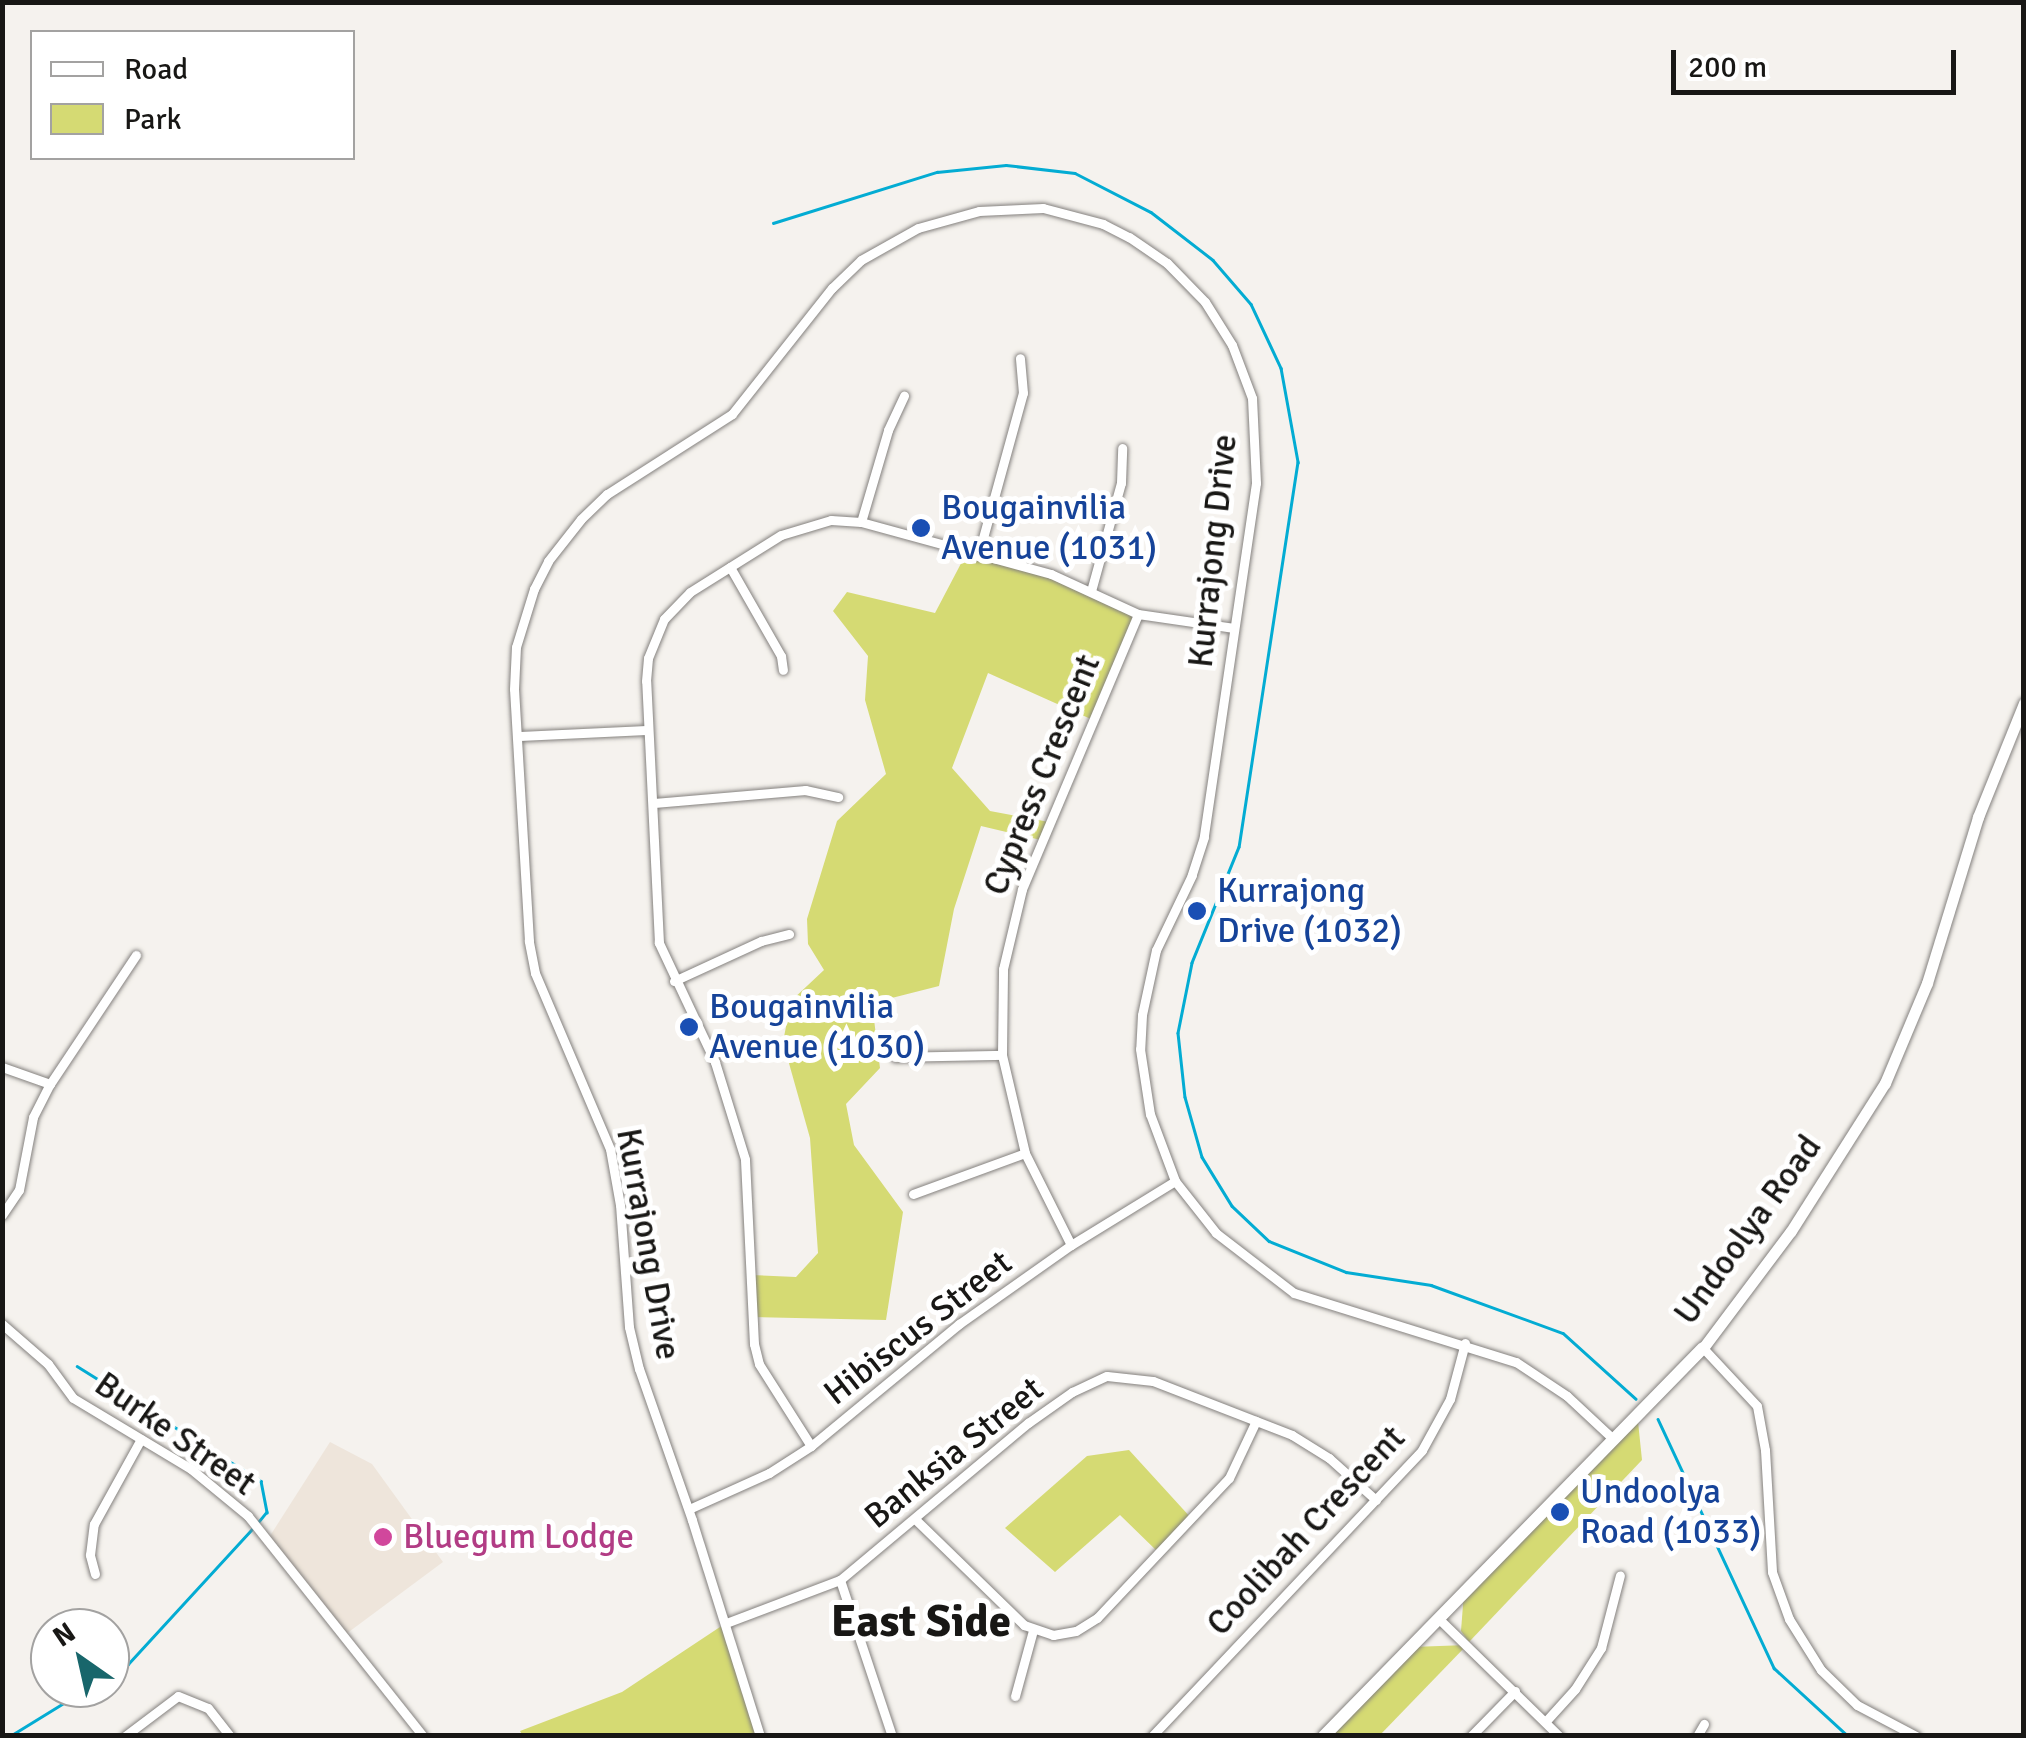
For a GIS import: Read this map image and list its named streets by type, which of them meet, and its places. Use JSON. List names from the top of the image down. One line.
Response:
{"streets":{"main road":["Undoolya Road"],"street":["Kurrajong Drive","Cypress Crescent","Hibiscus Street","Burke Street","Banksia Street","Coolibah Crescent"]},"crossings":[["Kurrajong Drive","Undoolya Road"],["Kurrajong Drive","Hibiscus Street"],["Kurrajong Drive","Banksia Street"],["Kurrajong Drive","Coolibah Crescent"],["Cypress Crescent","Hibiscus Street"],["Banksia Street","Coolibah Crescent"]],"districts":["East Side"],"places":["Bougainvilia Avenue (1031)","Kurrajong Drive (1032)","Bougainvilia Avenue (1030)","Undoolya Road (1033)","Bluegum Lodge"],"legend":["Road","Park"],"scale_bar":"200 m","north":"top left"}
